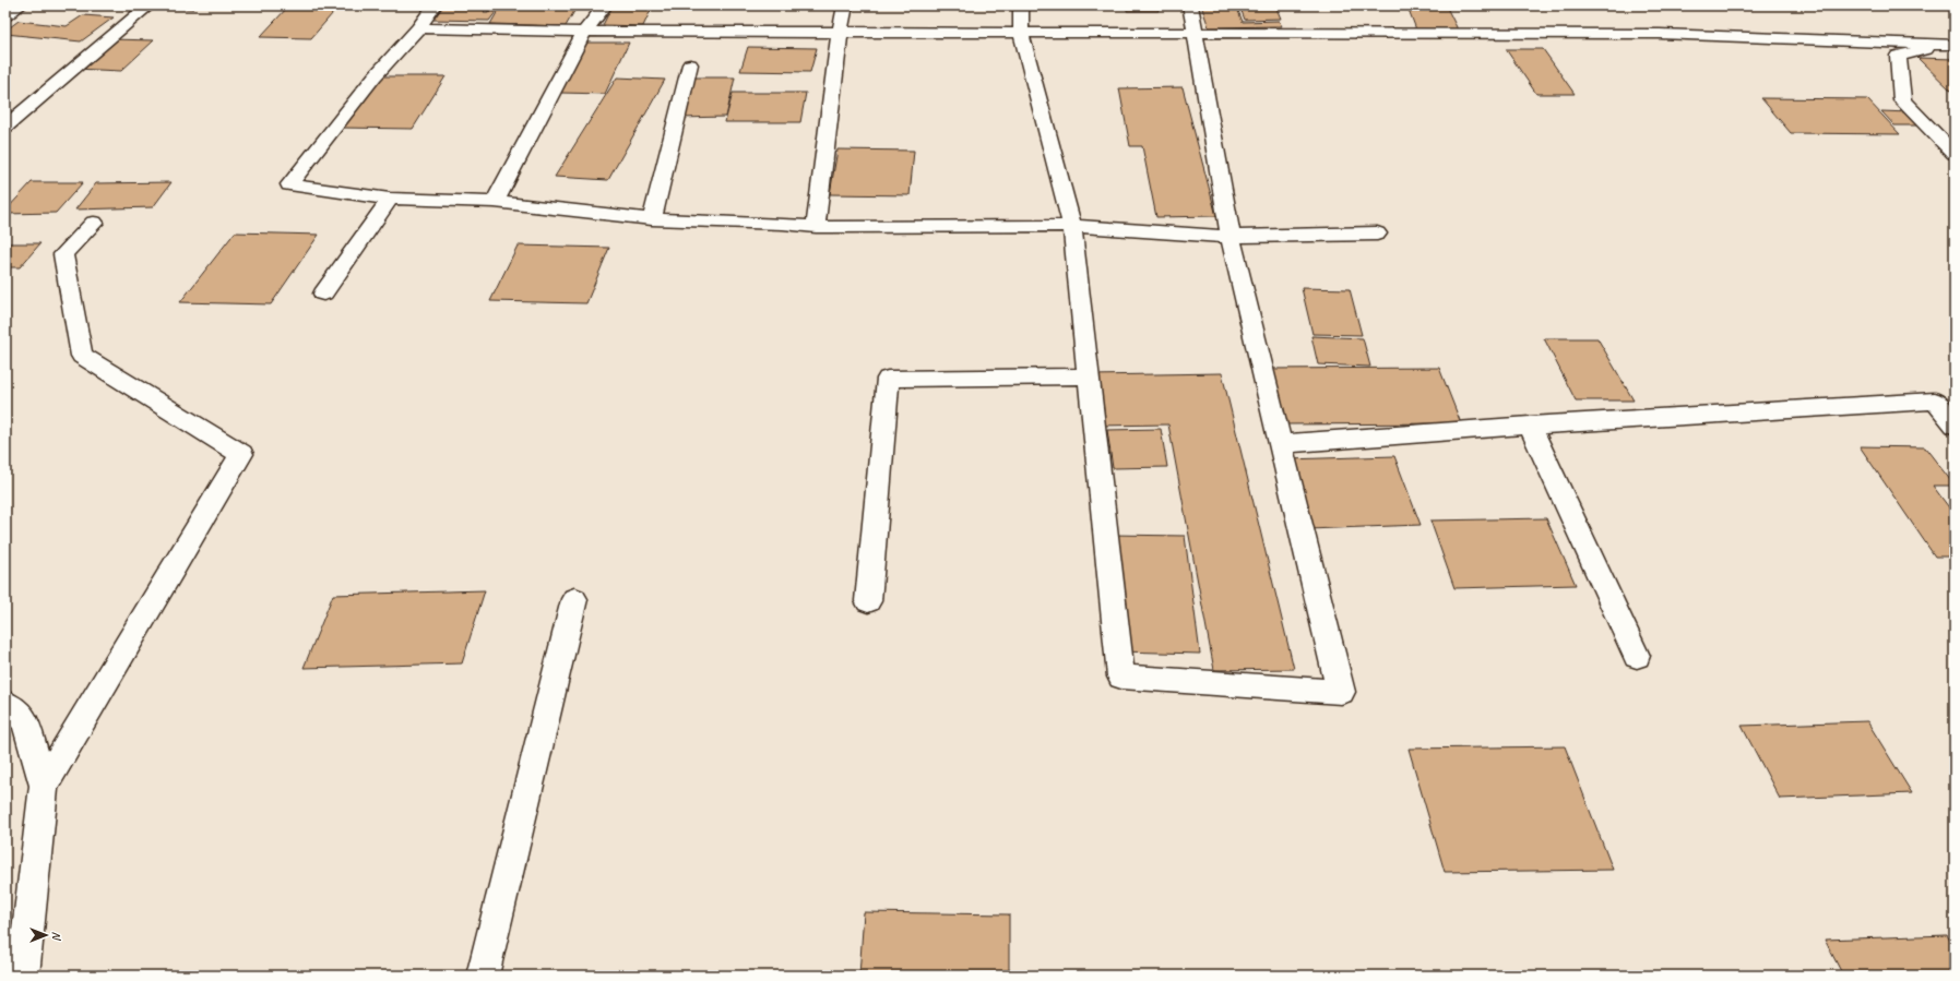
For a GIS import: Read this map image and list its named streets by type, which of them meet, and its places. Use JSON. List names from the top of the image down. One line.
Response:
{"north":"right"}
